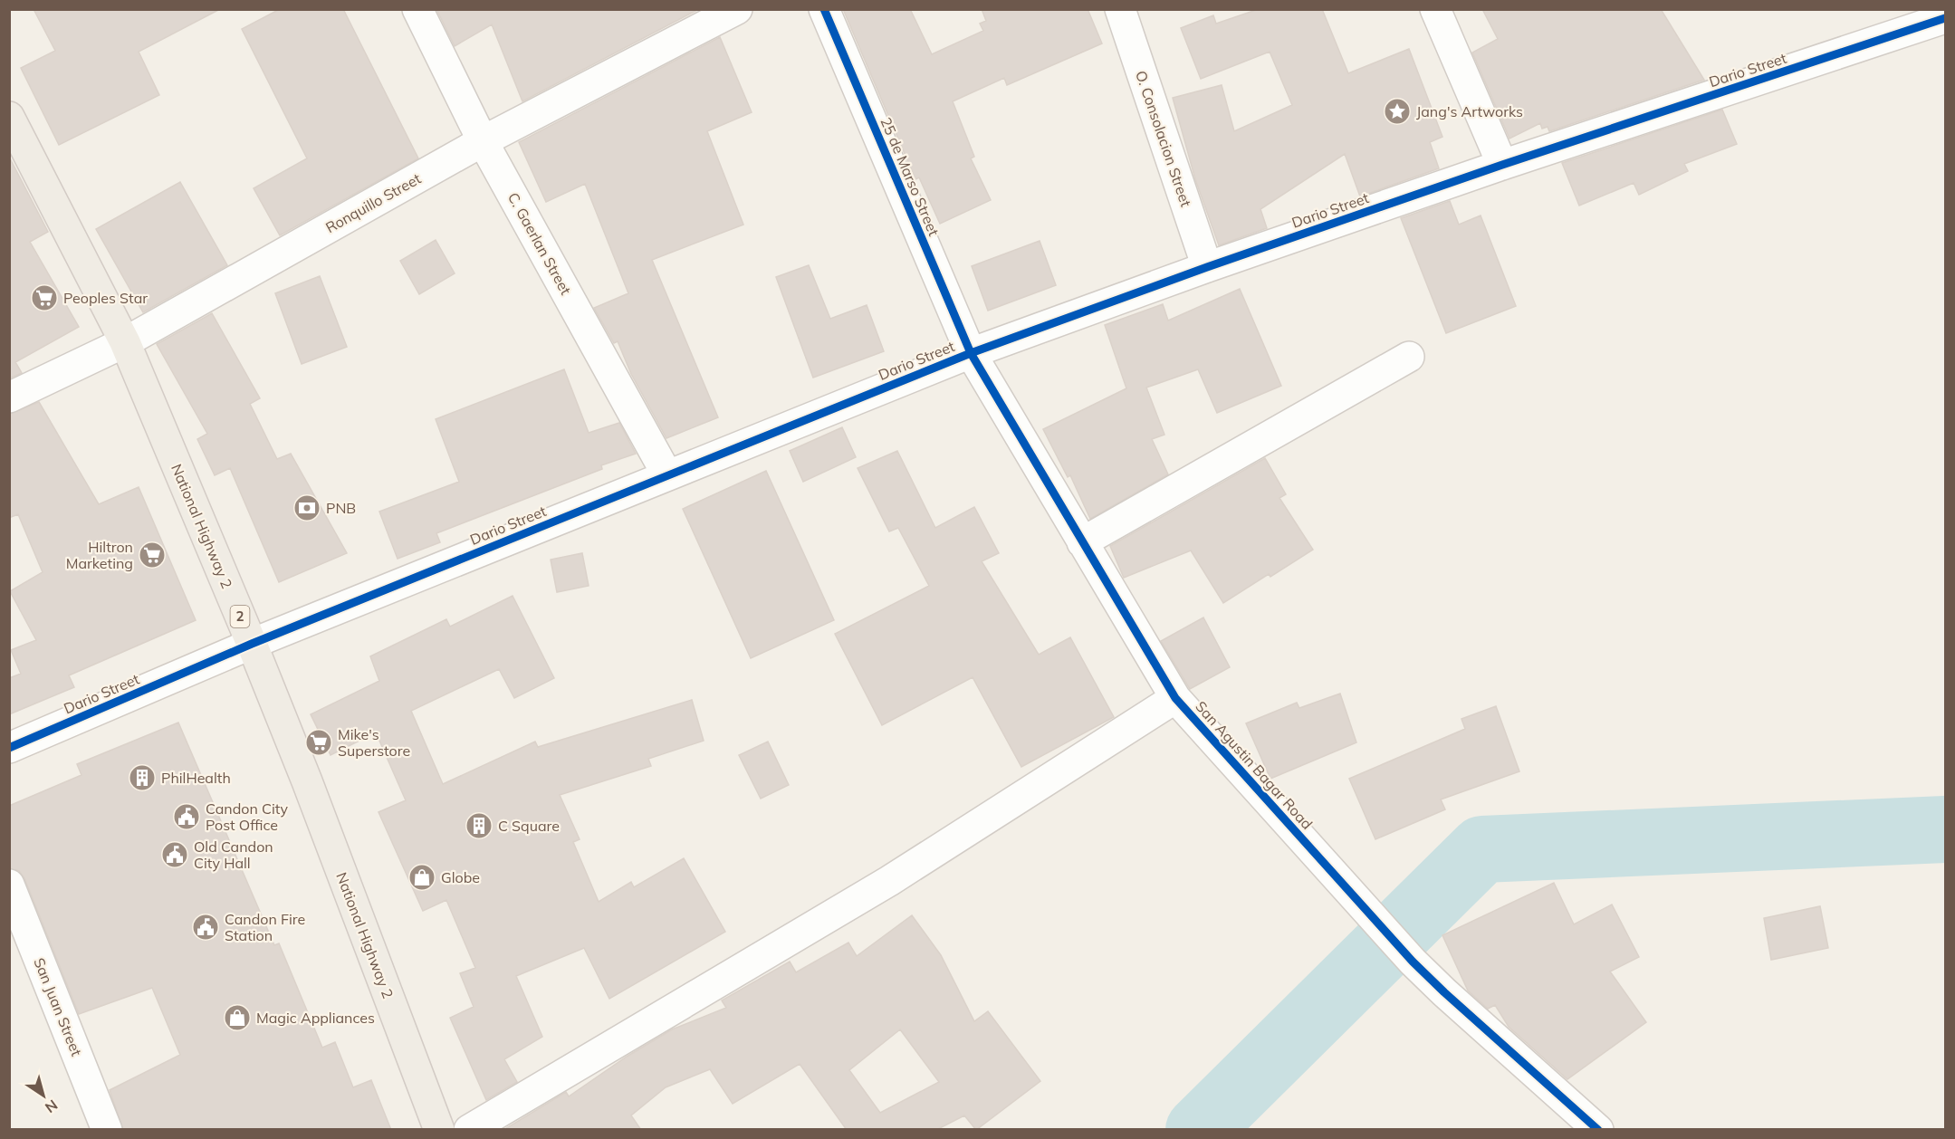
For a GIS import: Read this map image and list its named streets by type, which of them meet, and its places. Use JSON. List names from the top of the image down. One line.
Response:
{"streets":{"main road":["National Highway 2","2"],"street":["Dario Street","O. Consolacion Street","25 de Marso Street","Ronquillo Street","C. Gaerlan Street","San Agustin Bagar Road","San Juan Street"]},"crossings":[["Dario Street","O. Consolacion Street"],["Dario Street","25 de Marso Street"],["Dario Street","C. Gaerlan Street"],["Dario Street","National Highway 2"],["Dario Street","San Agustin Bagar Road"],["25 de Marso Street","San Agustin Bagar Road"],["Ronquillo Street","C. Gaerlan Street"],["Ronquillo Street","National Highway 2"]],"places":{"place":["Jang's Artworks"],"supermarket":["Peoples Star","Hiltron Marketing","Mike's Superstore"],"bank":["PNB"],"building":["PhilHealth","C Square"],"public building":["Candon City Post Office","Old Candon City Hall","Candon Fire Station"],"shop":["Globe","Magic Appliances"]},"north":"bottom right"}
